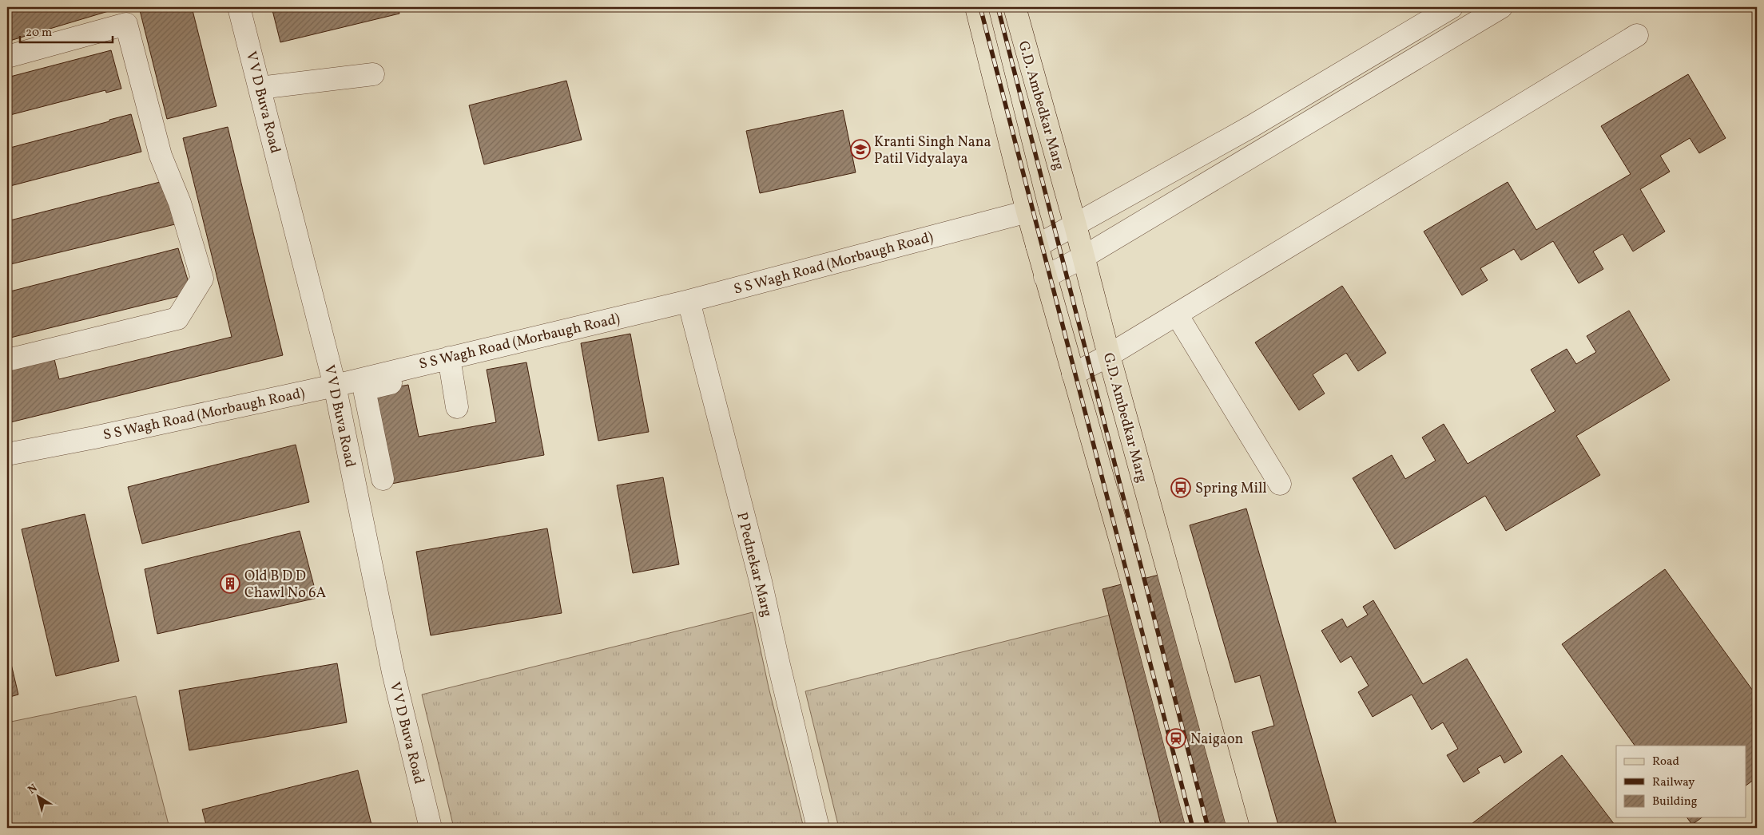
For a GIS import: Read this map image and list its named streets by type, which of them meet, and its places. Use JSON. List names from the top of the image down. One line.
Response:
{"streets":{"main road":["G.D. Ambedkar Marg"],"street":["V V D Buva Road","S S Wagh Road (Morbaugh Road)","P Pednekar Marg"]},"crossings":[["V V D Buva Road","S S Wagh Road (Morbaugh Road)"],["S S Wagh Road (Morbaugh Road)","P Pednekar Marg"]],"places":{"school or university":["Kranti Singh Nana Patil Vidyalaya"],"bus stop":["Spring Mill"],"building":["Old B D D Chawl No 6A"],"station":["Naigaon"]},"legend":["Road","Railway","Building"],"scale_bar":"20 m","north":"top left"}
